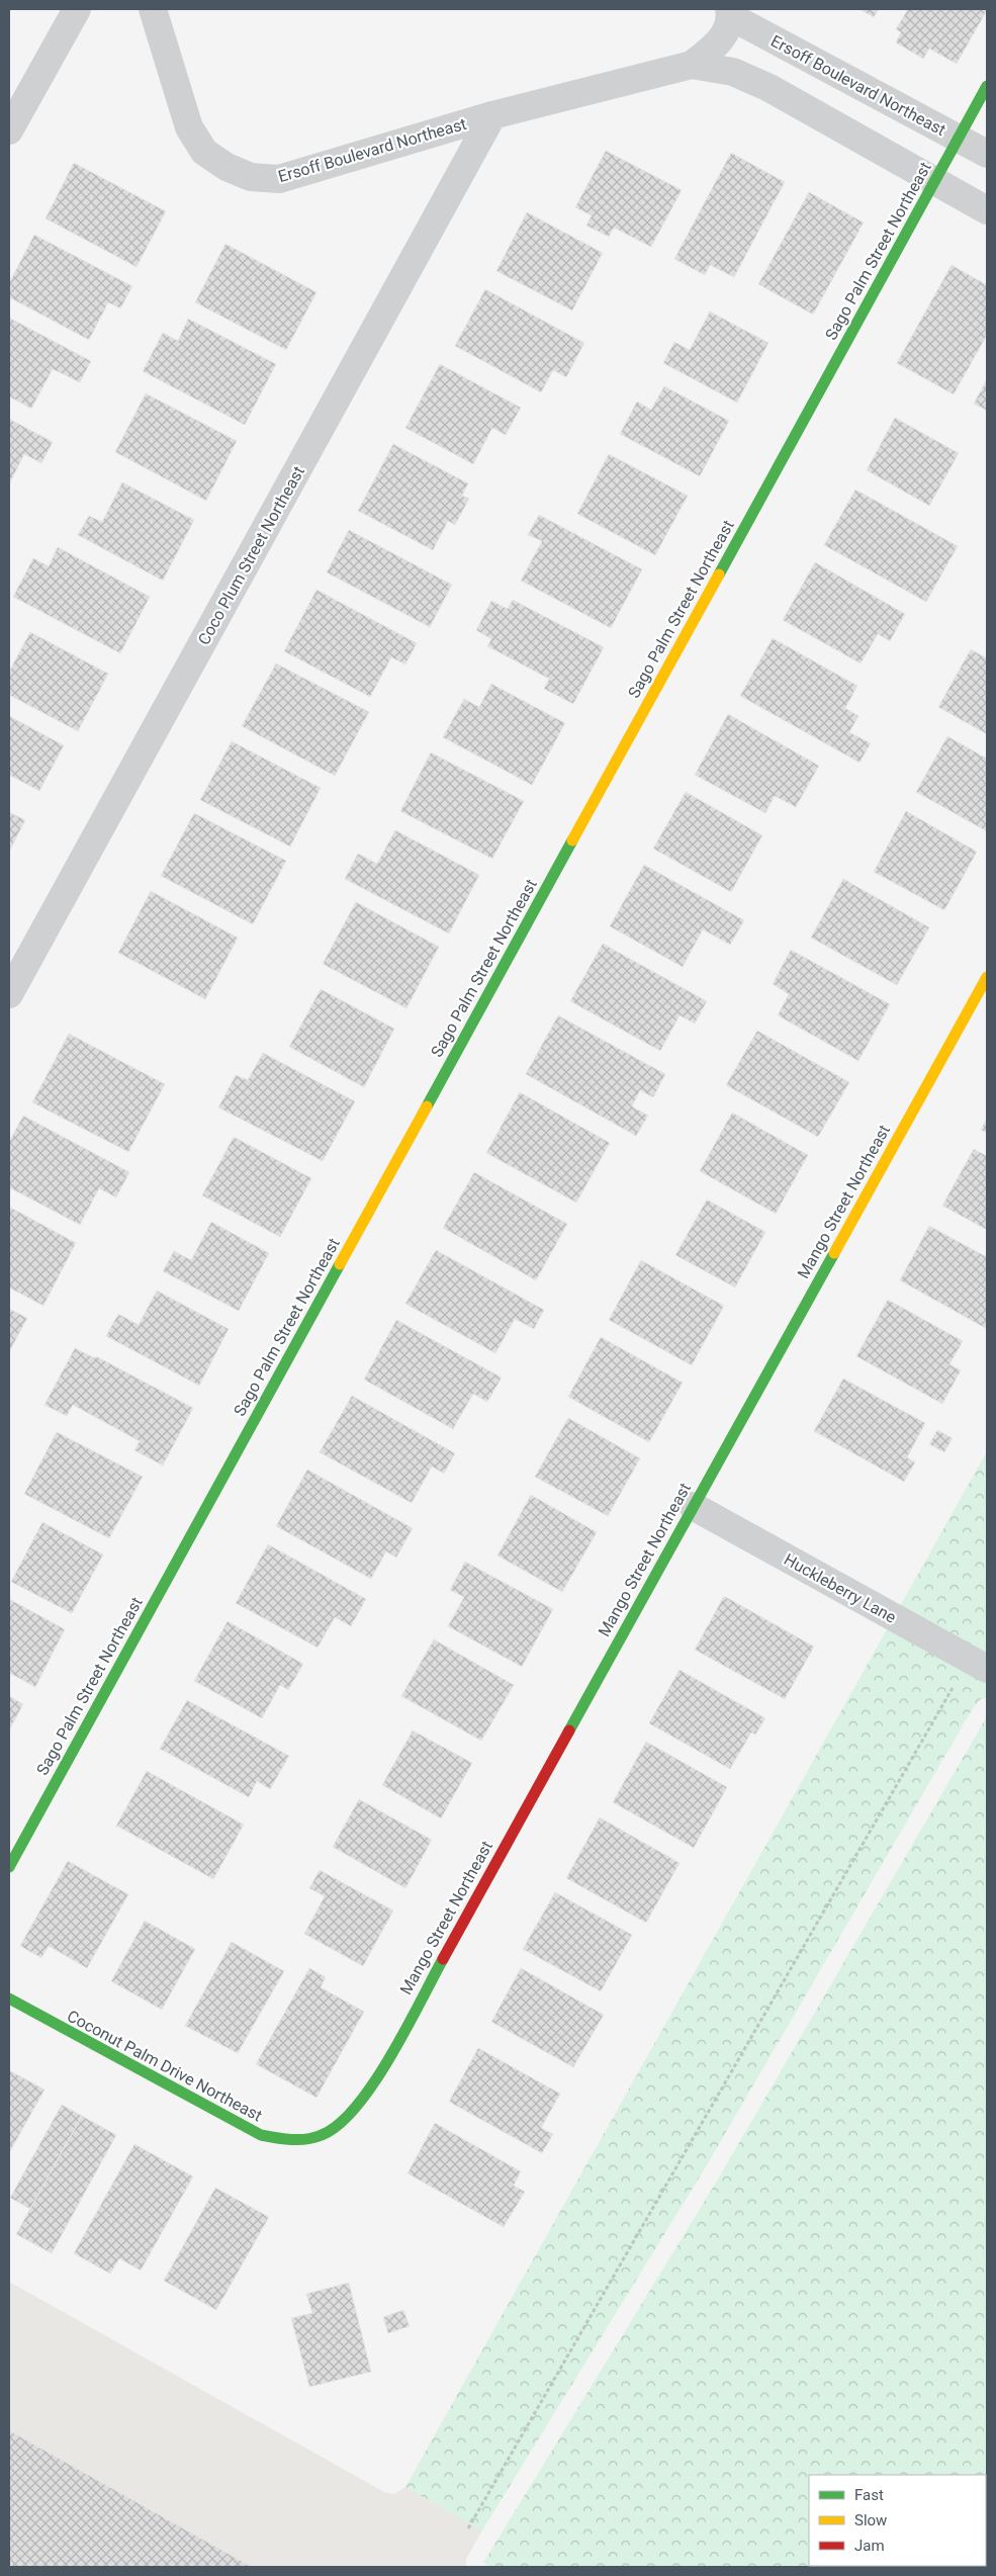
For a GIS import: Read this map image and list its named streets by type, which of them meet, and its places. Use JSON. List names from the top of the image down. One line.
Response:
{"streets":{"street":["Ersoff Boulevard Northeast","Sago Palm Street Northeast","Coco Plum Street Northeast","Mango Street Northeast","Huckleberry Lane","Coconut Palm Drive Northeast"]},"crossings":[["Ersoff Boulevard Northeast","Sago Palm Street Northeast"],["Ersoff Boulevard Northeast","Coco Plum Street Northeast"],["Mango Street Northeast","Huckleberry Lane"],["Mango Street Northeast","Coconut Palm Drive Northeast"]],"legend":["Fast","Slow","Jam"]}
